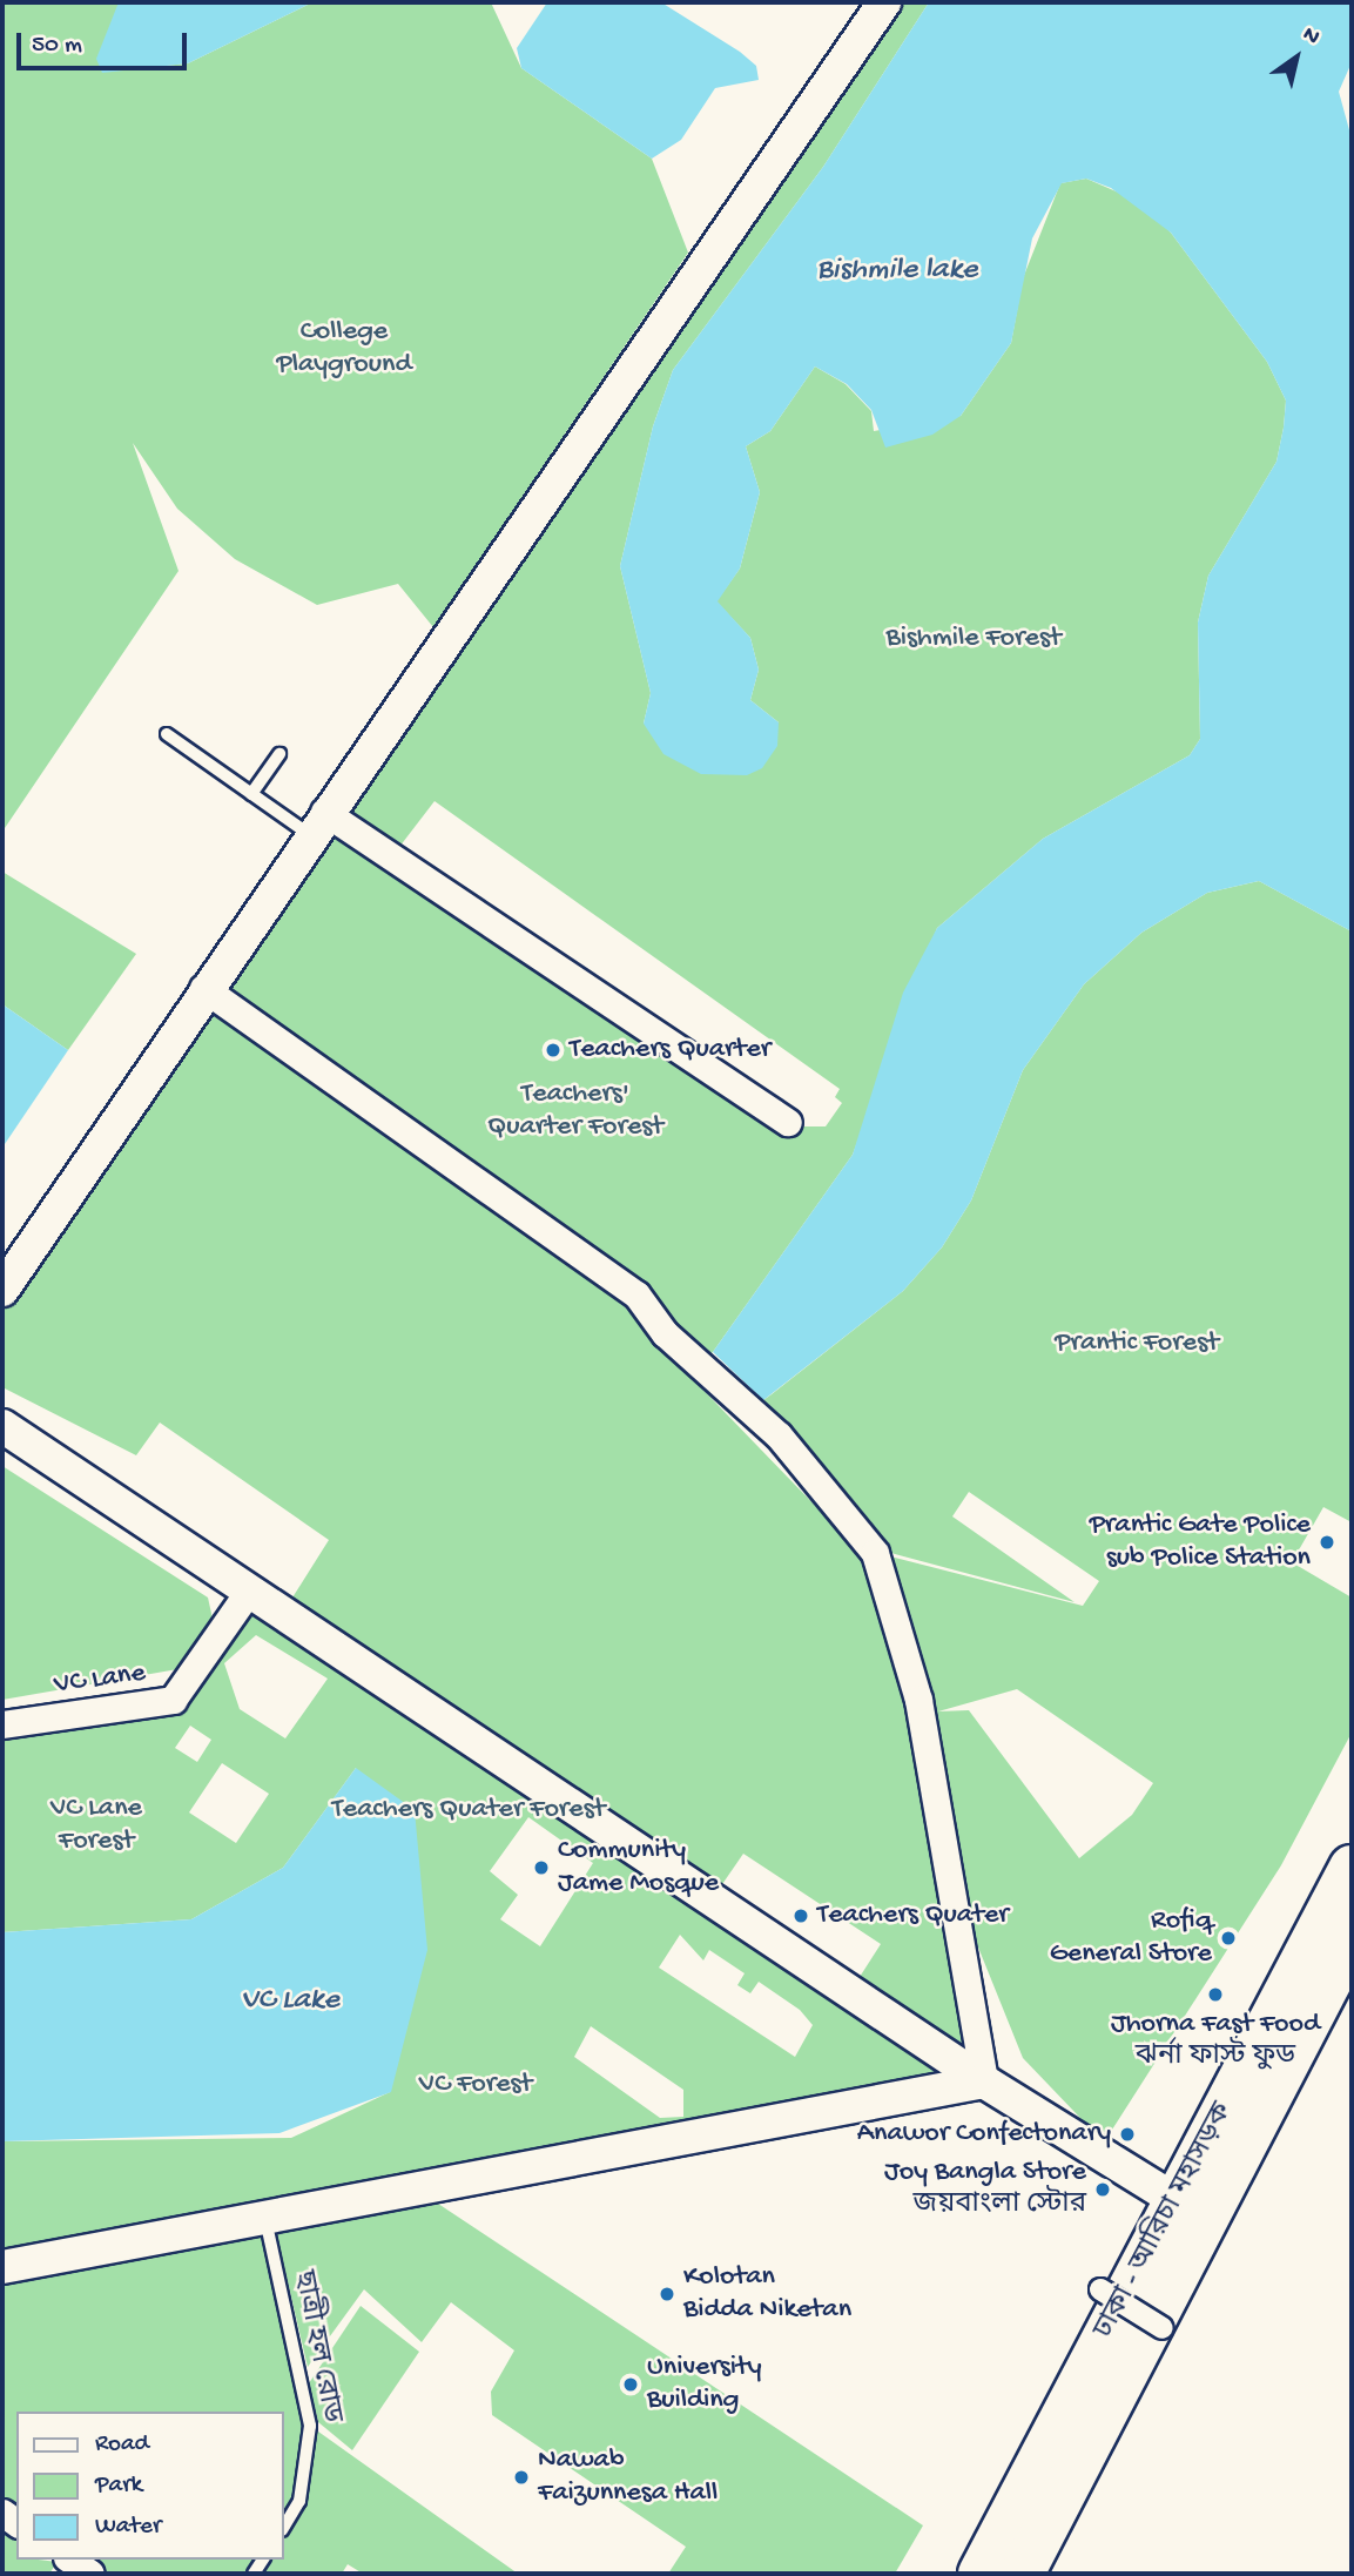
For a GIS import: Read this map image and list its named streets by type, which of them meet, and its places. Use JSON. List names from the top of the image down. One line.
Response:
{"streets":{"highway":["ঢাকা - আরিচা মহাসড়ক"],"street":["VC Lane"],"lane":["ছাত্রী হল রোড"]},"water":["Bishmile lake","VC Lake"],"parks":["College Playground","Bishmile Forest","Teachers' Quarter Forest","Prantic Forest","VC Lane Forest","Teachers Quater Forest","VC Forest"],"places":["Teachers Quarter","Prantic Gate Police sub Police Station","Community Jame Mosque","Teachers Quater","Rofiq General Store","Jhorna Fast Food ঝর্না ফাস্ট ফুড","Anawor Confectonary","Joy Bangla Store জয়বাংলা স্টোর","Kolotan Bidda Niketan","University Building","Nawab Faizunnesa Hall"],"legend":["Road","Park","Water"],"scale_bar":"50 m","north":"top right"}
